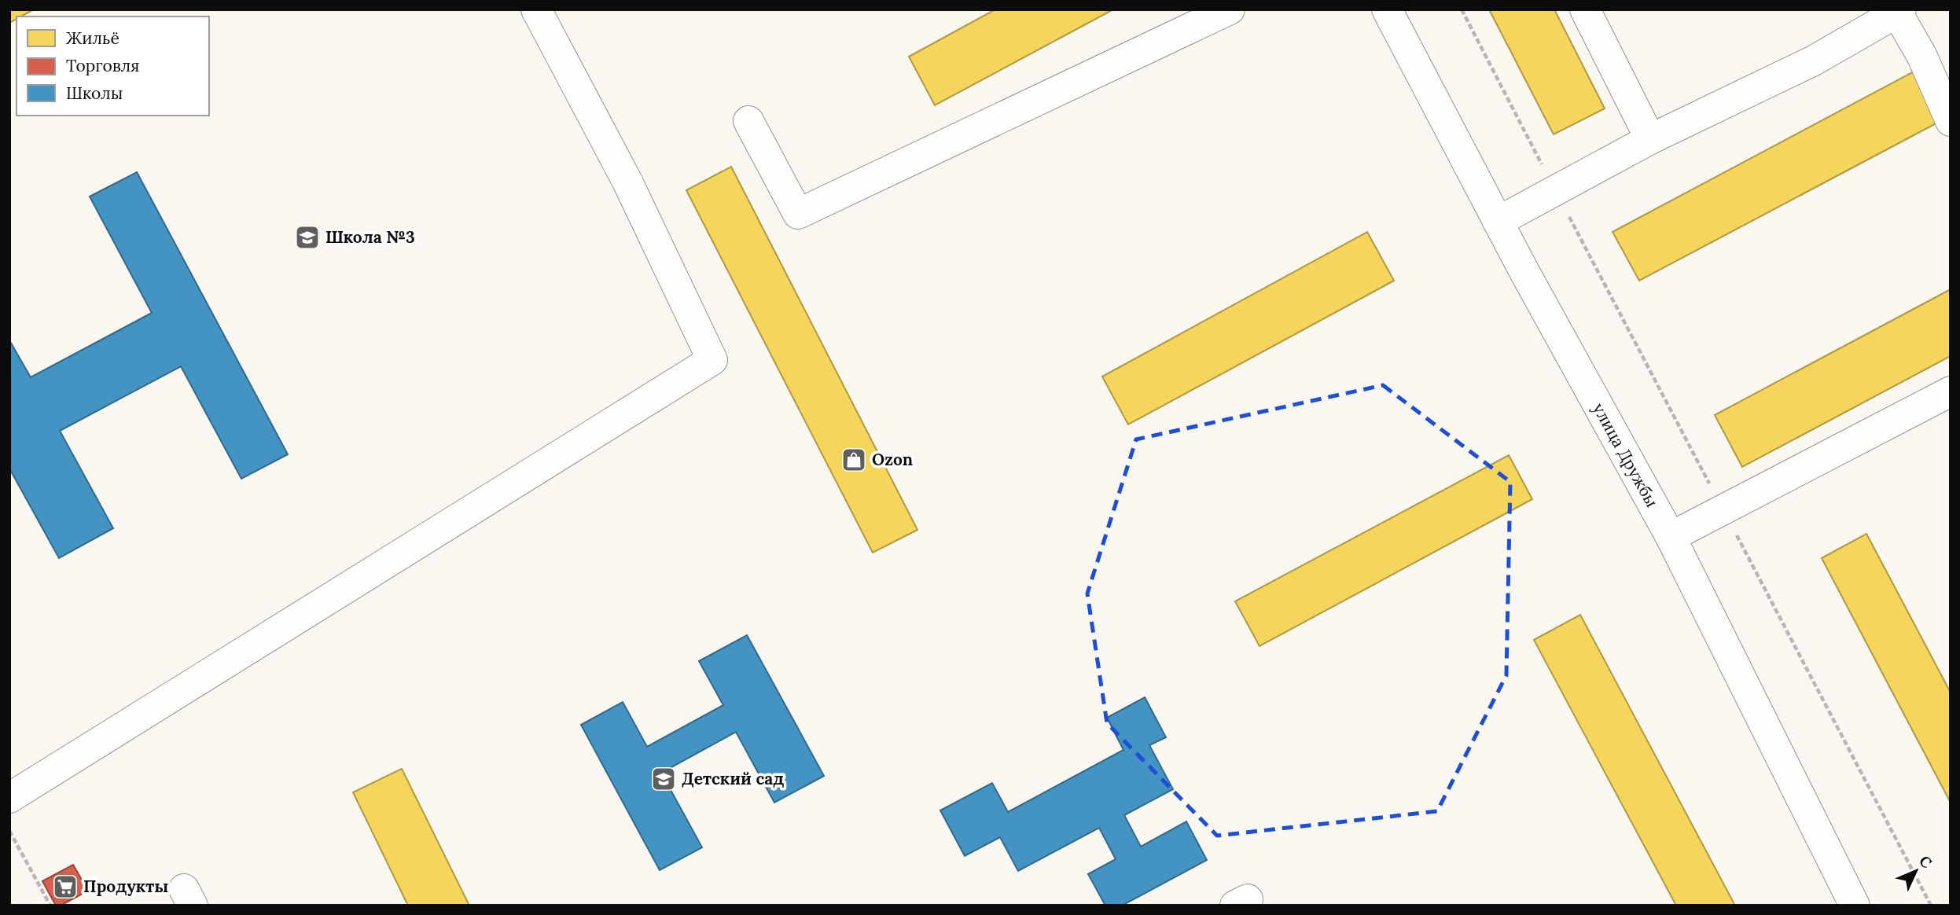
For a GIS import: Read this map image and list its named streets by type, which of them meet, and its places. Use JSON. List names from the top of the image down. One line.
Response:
{"streets":{"street":["улица Дружбы"]},"places":{"school or university":["Школа №3","Детский сад"],"shop":["Ozon"],"supermarket":["Продукты"]},"legend":["Жильё","Торговля","Школы"],"north":"top right"}
